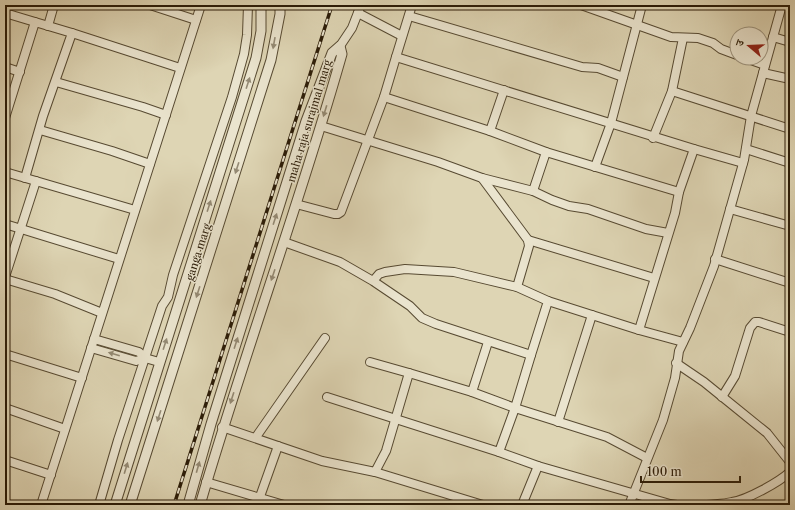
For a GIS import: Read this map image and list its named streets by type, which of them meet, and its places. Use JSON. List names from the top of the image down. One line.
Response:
{"streets":{"street":["maha raja surajmal marg","ganga marg"]},"scale_bar":"100 m","north":"left"}
